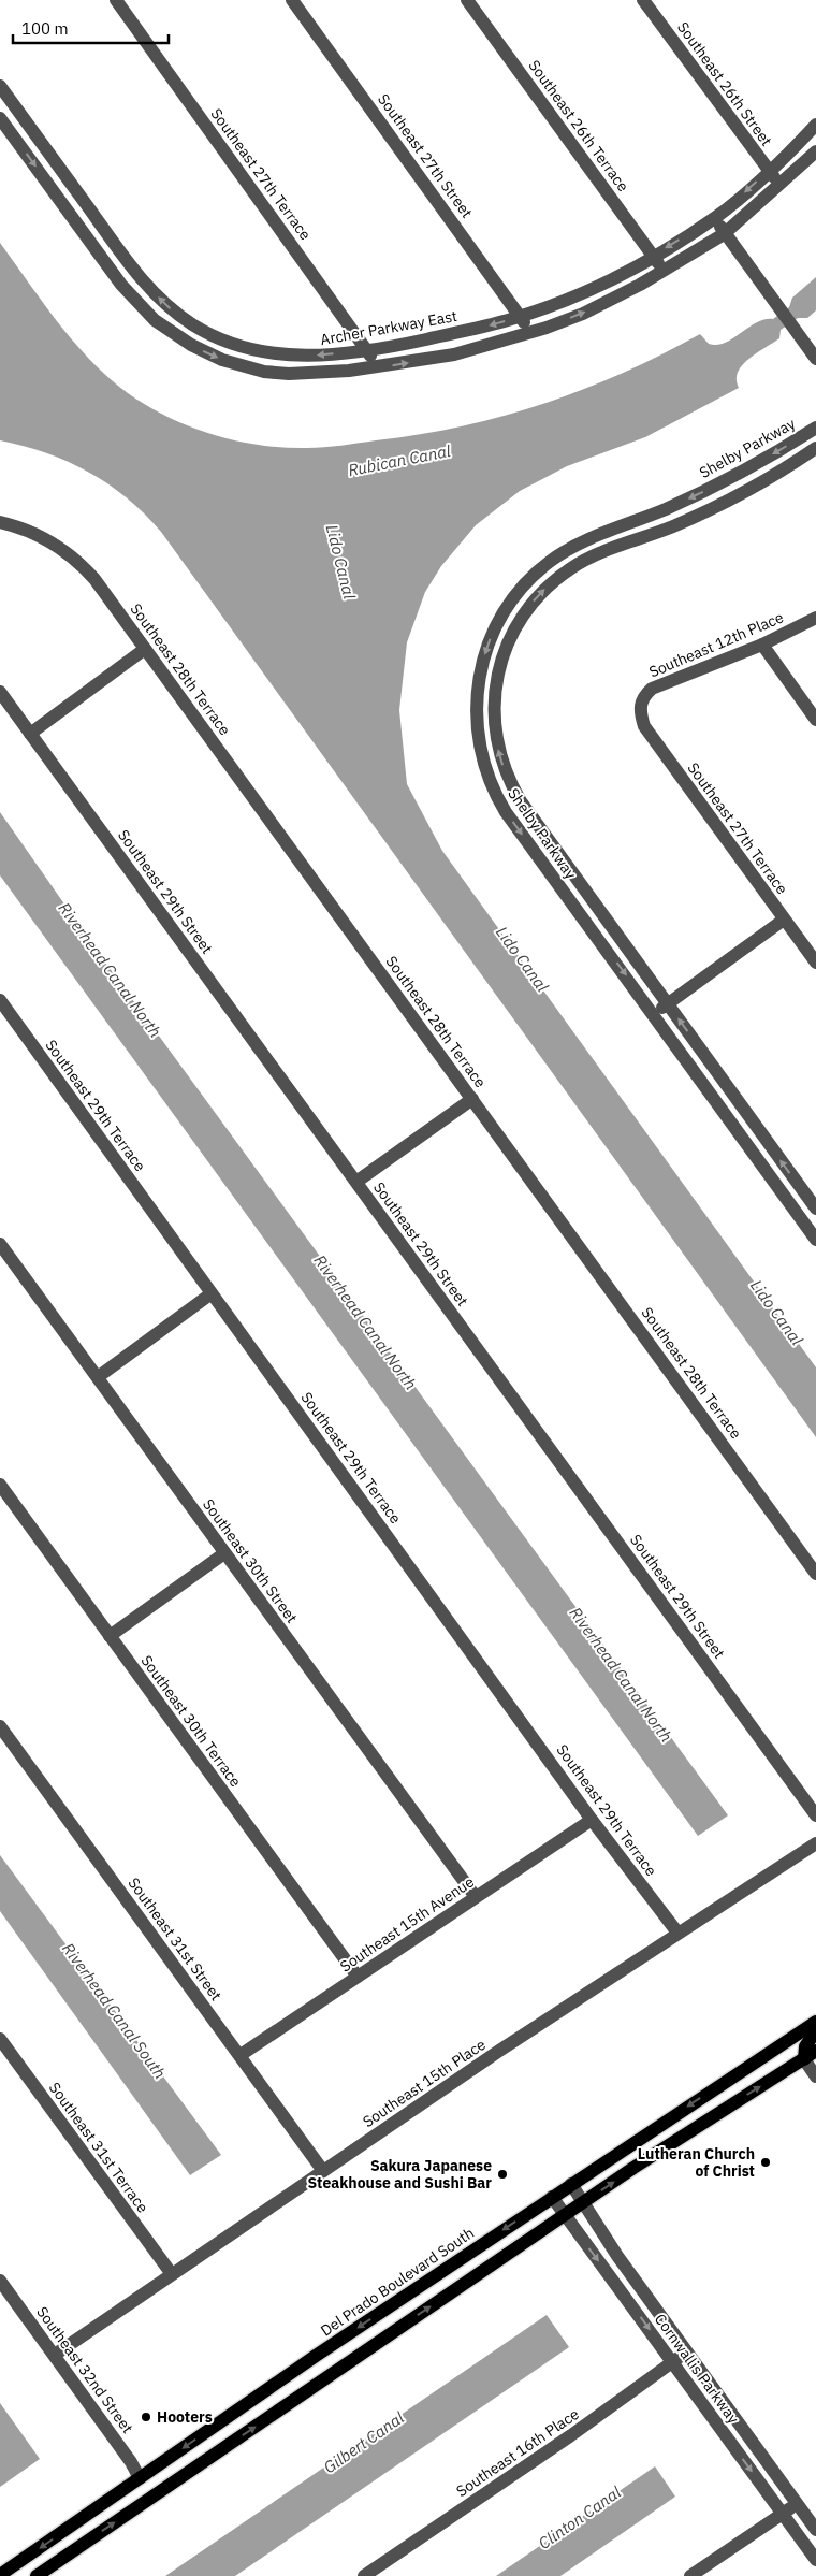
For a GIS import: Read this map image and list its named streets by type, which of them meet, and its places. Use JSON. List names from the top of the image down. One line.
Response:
{"streets":{"main road":["Del Prado Boulevard South"],"street":["Southeast 26th Street","Southeast 26th Terrace","Southeast 27th Street","Southeast 27th Terrace","Archer Parkway East","Shelby Parkway","Southeast 12th Place","Southeast 28th Terrace","Southeast 29th Street","Southeast 29th Terrace","Southeast 30th Street","Southeast 30th Terrace","Southeast 15th Avenue","Southeast 31st Street","Southeast 15th Place","Southeast 31st Terrace","Cornwallis Parkway","Southeast 32nd Street","Southeast 16th Place"]},"crossings":[["Southeast 26th Street","Archer Parkway East"],["Southeast 26th Terrace","Archer Parkway East"],["Southeast 27th Street","Archer Parkway East"],["Southeast 27th Terrace","Archer Parkway East"],["Southeast 27th Terrace","Southeast 12th Place"],["Southeast 29th Terrace","Southeast 15th Avenue"],["Southeast 29th Terrace","Southeast 15th Place"],["Southeast 30th Street","Southeast 15th Avenue"],["Southeast 30th Terrace","Southeast 15th Avenue"],["Southeast 15th Avenue","Southeast 31st Street"],["Southeast 31st Street","Southeast 15th Place"],["Southeast 15th Place","Southeast 31st Terrace"],["Southeast 15th Place","Southeast 32nd Street"],["Del Prado Boulevard South","Cornwallis Parkway"],["Del Prado Boulevard South","Southeast 32nd Street"],["Cornwallis Parkway","Southeast 16th Place"]],"one_way":["Archer Parkway East"],"water":["Rubican Canal","Lido Canal","Riverhead Canal North","Riverhead Canal South","Gilbert Canal","Clinton Canal"],"places":["Lutheran Church of Christ","Sakura Japanese Steakhouse and Sushi Bar","Hooters"],"scale_bar":"100 m"}
